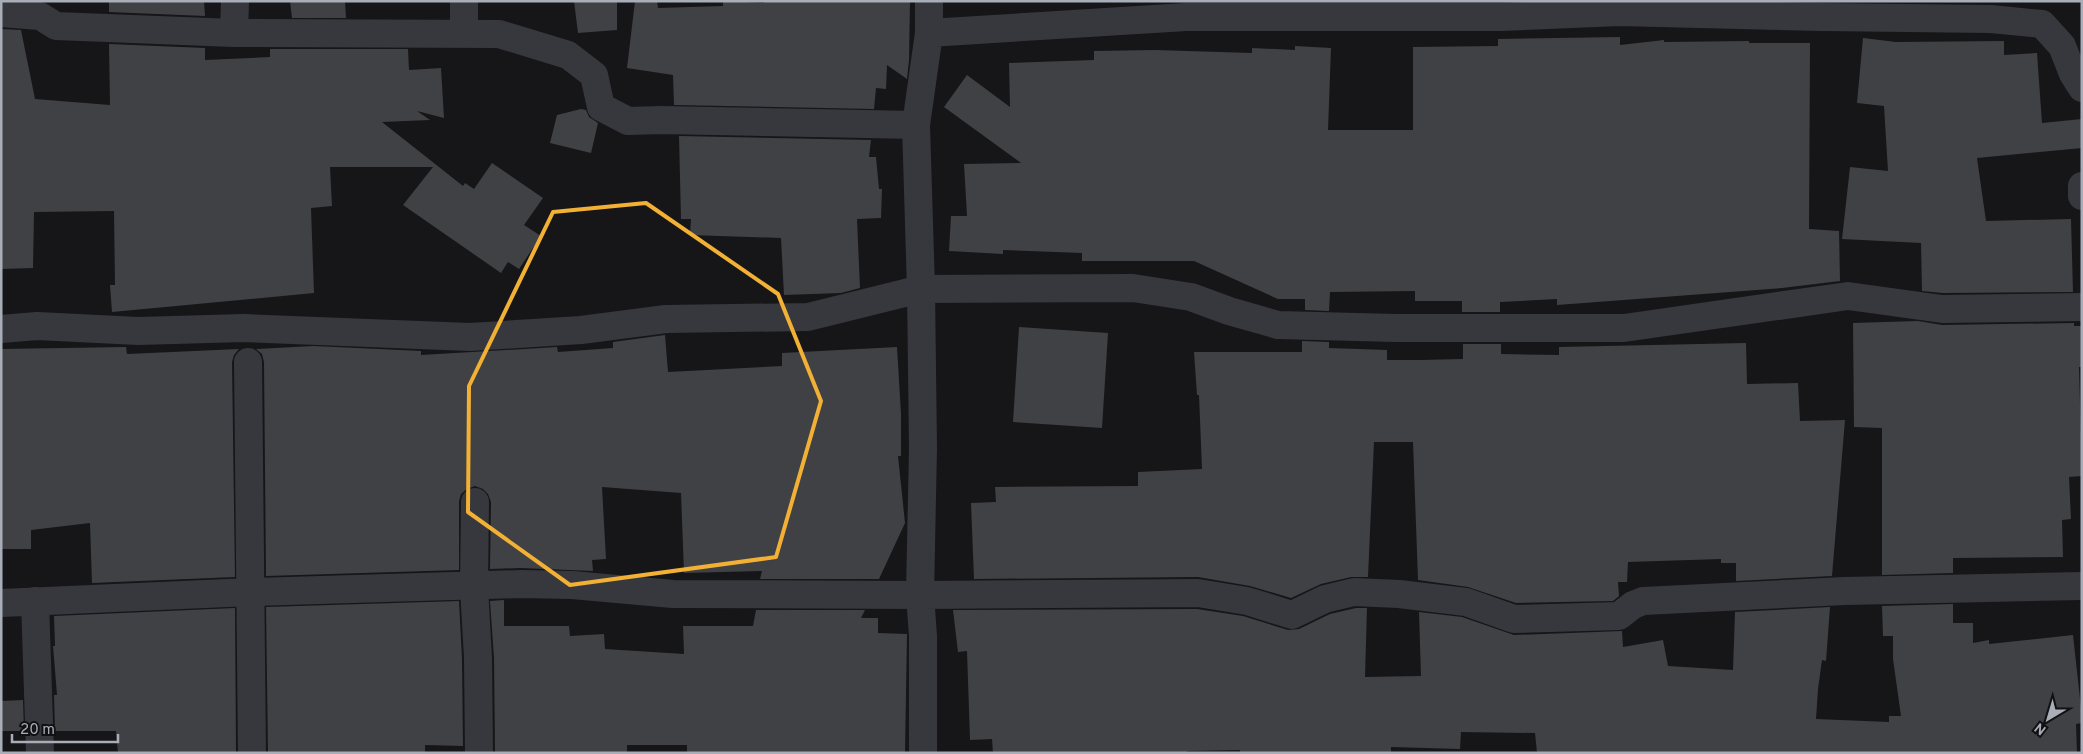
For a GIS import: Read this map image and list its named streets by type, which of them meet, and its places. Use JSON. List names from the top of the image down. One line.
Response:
{"scale_bar":"20 m","north":"bottom left"}
